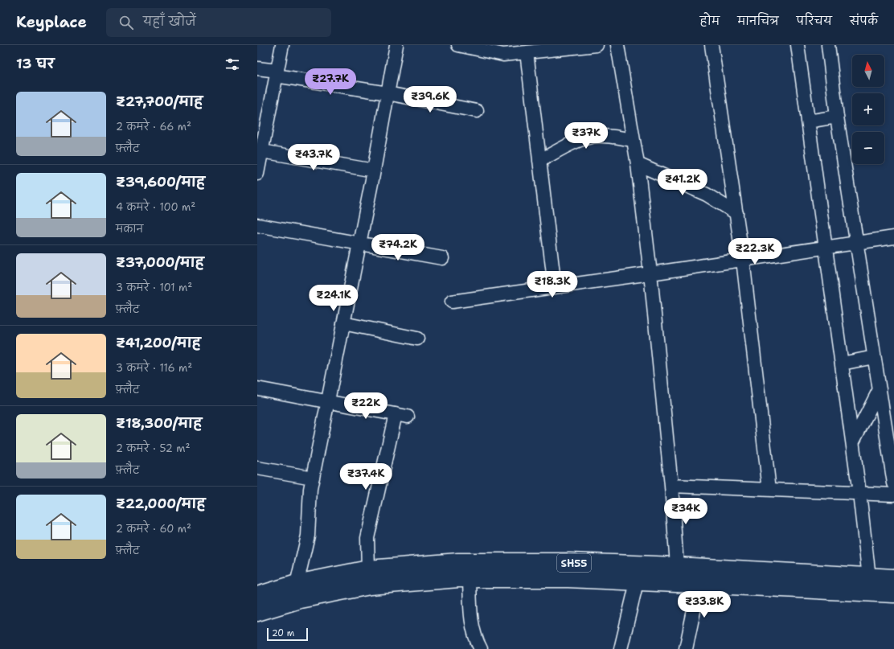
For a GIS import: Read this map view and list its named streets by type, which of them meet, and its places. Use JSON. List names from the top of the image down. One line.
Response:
{"streets":{"main road":["SH55"]},"scale_bar":"20 m","north":"top","page":{"header":"Keyplace","search":"यहाँ खोजें","nav":["होम","मानचित्र","परिचय","संपर्क"],"heading":"13 घर","map_buttons":["+","−"],"price":["₹27.7K","₹39.6K","₹37K","₹43.7K","₹41.2K","₹74.2K","₹22.3K","₹18.3K","₹24.1K","₹22K","₹37.4K","₹34K","₹33.8K"],"list":[{"name":"₹27,700/माह","note":"2 कमरे · 66 m² · फ़्लैट"},{"name":"₹39,600/माह","note":"4 कमरे · 100 m² · मकान"},{"name":"₹37,000/माह","note":"3 कमरे · 101 m² · फ़्लैट"},{"name":"₹41,200/माह","note":"3 कमरे · 116 m² · फ़्लैट"},{"name":"₹18,300/माह","note":"2 कमरे · 52 m² · फ़्लैट"},{"name":"₹22,000/माह","note":"2 कमरे · 60 m² · फ़्लैट"}],"scale":"20 m"}}
